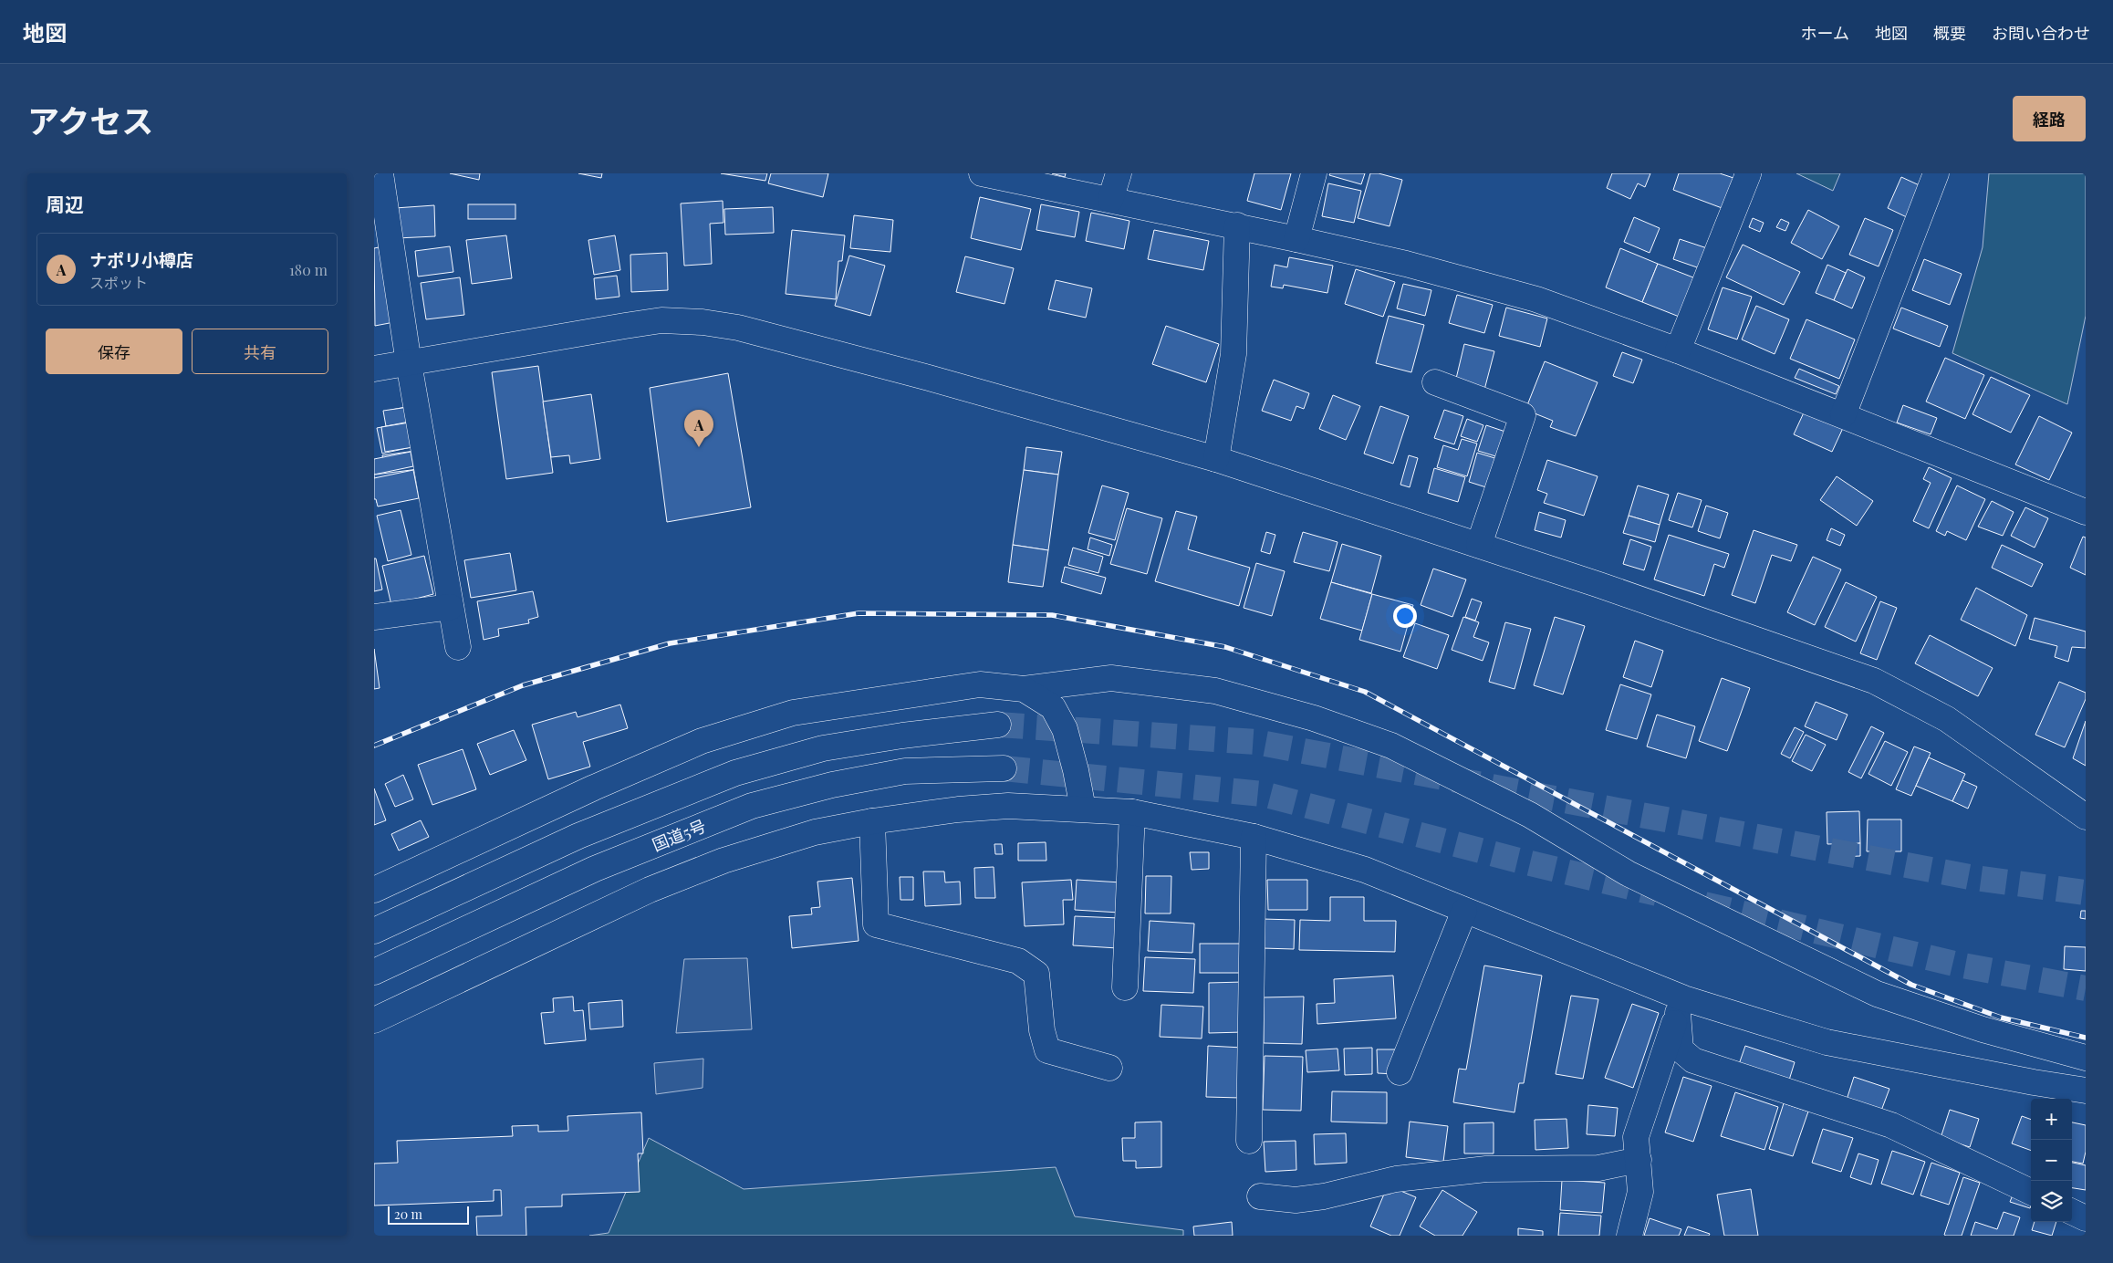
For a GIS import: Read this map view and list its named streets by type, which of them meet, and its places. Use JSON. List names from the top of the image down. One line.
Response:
{"streets":{"main road":["国道5号"]},"scale_bar":"20 m","page":{"header":"地図","nav":["ホーム","地図","概要","お問い合わせ"],"title":"アクセス","buttons":["経路",["保存","共有"]],"heading":"周辺","list":[{"mark":"A","name":"ナポリ小樽店","note":"スポット","value":"180 m"}],"pins":"A","map_buttons":["+","−"],"scale":"20 m"}}
